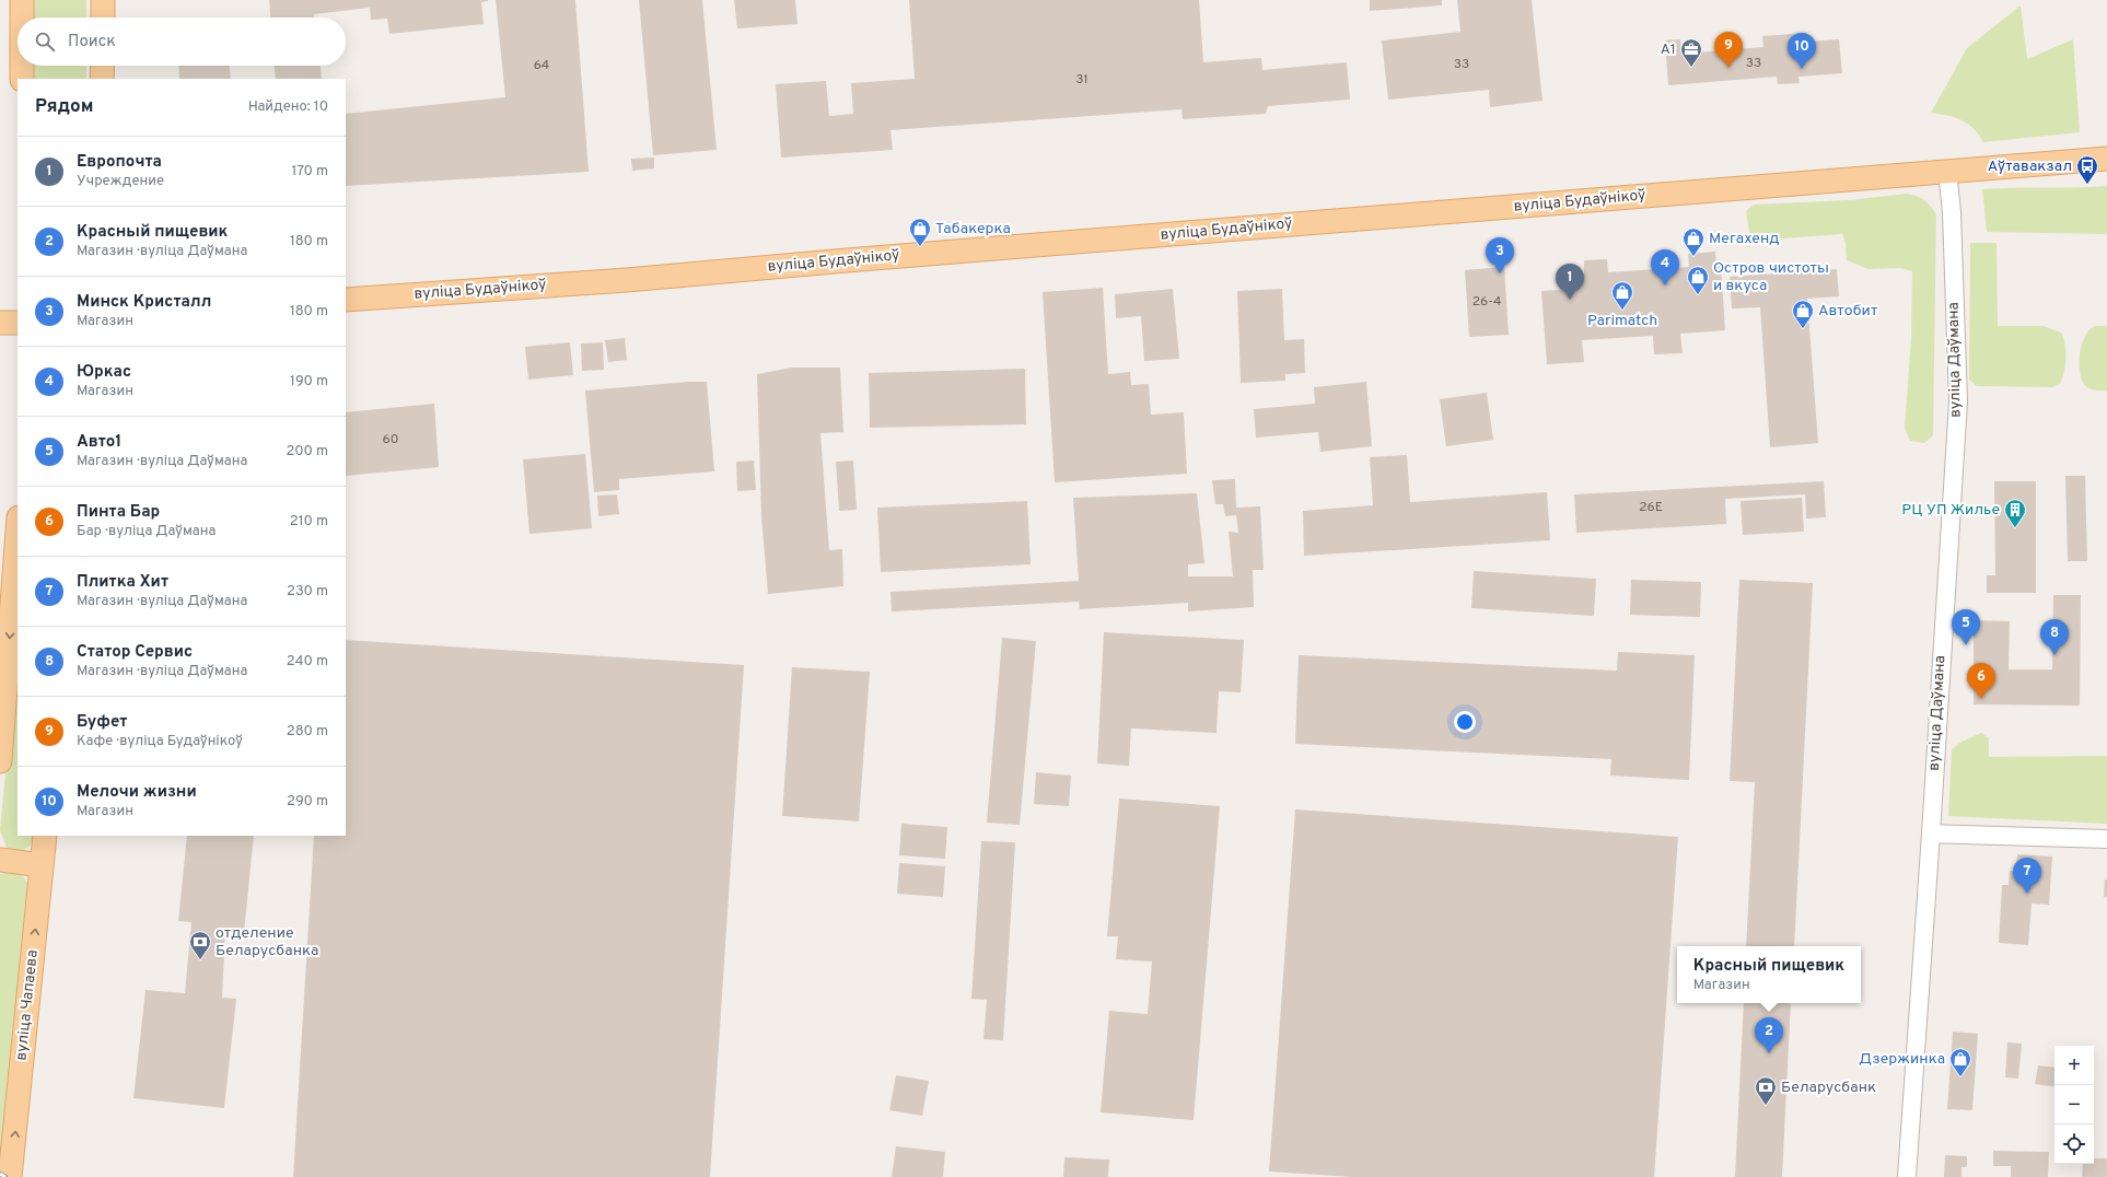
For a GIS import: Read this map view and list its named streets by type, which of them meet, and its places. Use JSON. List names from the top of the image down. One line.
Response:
{"streets":{"main road":["вуліца Будаўнікоў","вуліца Чапаева"],"street":["вуліца Даўмана"]},"crossings":[["вуліца Будаўнікоў","вуліца Даўмана"]],"one_way":["вуліца Чапаева"],"places":{"office":["A1"],"bus stop":["Аўтавакзал"],"shop":["Табакерка","Мегахенд","Остров чистоты и вкуса","Parimatch","Автобит","Дзержинка"],"building":["РЦ УП Жилье"],"bank":["отделение Беларусбанка","Беларусбанк"]},"house_numbers":["33","33","64","31","26-4","60","26Е"],"page":{"search":"Поиск","pins":["9","10","3","4","1","5","8","6","7","2"],"heading":["Рядом","Найдено: 10"],"list":[{"mark":"1","name":"Европочта","note":"Учреждение","value":"170 m"},{"mark":"2","name":"Красный пищевик","note":"Магазин · вуліца Даўмана","value":"180 m"},{"mark":"3","name":"Минск Кристалл","note":"Магазин","value":"180 m"},{"mark":"4","name":"Юркас","note":"Магазин","value":"190 m"},{"mark":"5","name":"Авто1","note":"Магазин · вуліца Даўмана","value":"200 m"},{"mark":"6","name":"Пинта Бар","note":"Бар · вуліца Даўмана","value":"210 m"},{"mark":"7","name":"Плитка Хит","note":"Магазин · вуліца Даўмана","value":"230 m"},{"mark":"8","name":"Статор Сервис","note":"Магазин · вуліца Даўмана","value":"240 m"},{"mark":"9","name":"Буфет","note":"Кафе · вуліца Будаўнікоў","value":"280 m"},{"mark":"10","name":"Мелочи жизни","note":"Магазин","value":"290 m"}],"popup":["Красный пищевик","Магазин"],"map_buttons":["+","−"]}}
